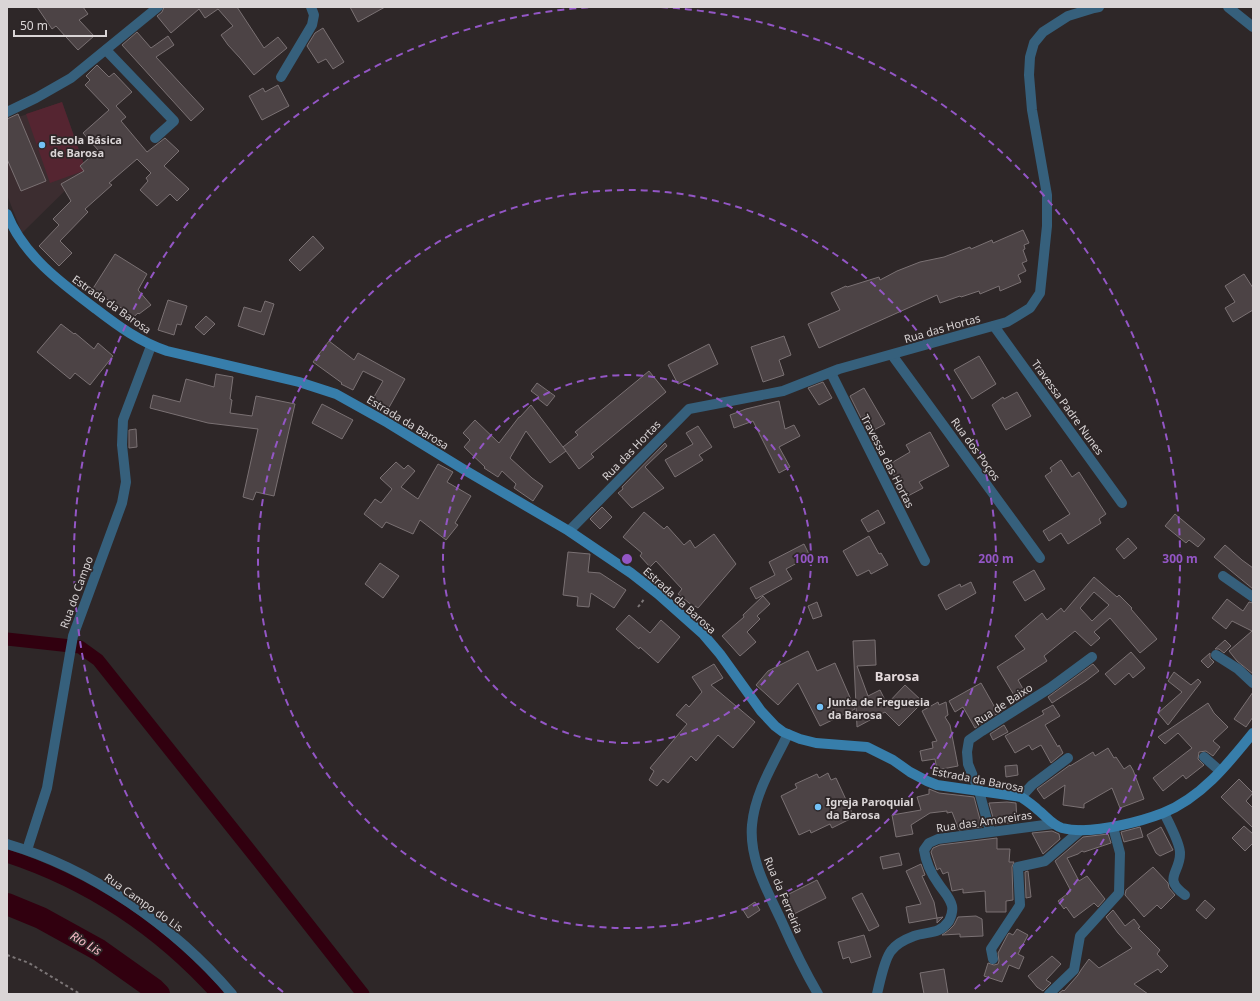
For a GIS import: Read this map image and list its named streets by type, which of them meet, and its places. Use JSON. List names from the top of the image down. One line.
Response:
{"streets":{"street":["Estrada da Barosa","Rua das Hortas","Travessa Padre Nunes","Rua dos Poços","Travessa das Hortas","Rua do Campo","Rua de Baixo","Rua das Amoreiras","Rua da Ferreiria","Rua Campo do Lis"]},"crossings":[["Estrada da Barosa","Rua das Hortas"],["Estrada da Barosa","Rua do Campo"],["Estrada da Barosa","Rua de Baixo"],["Estrada da Barosa","Rua das Amoreiras"],["Estrada da Barosa","Rua da Ferreiria"],["Rua das Hortas","Travessa Padre Nunes"],["Rua das Hortas","Rua dos Poços"],["Rua das Hortas","Travessa das Hortas"],["Rua do Campo","Rua Campo do Lis"]],"districts":["Barosa"],"water":["Rio Lis"],"places":["Escola Básica de Barosa","Junta de Freguesia da Barosa","Igreja Paroquial da Barosa"],"scale_bar":"50 m","rings":["100 m","200 m","300 m"]}
